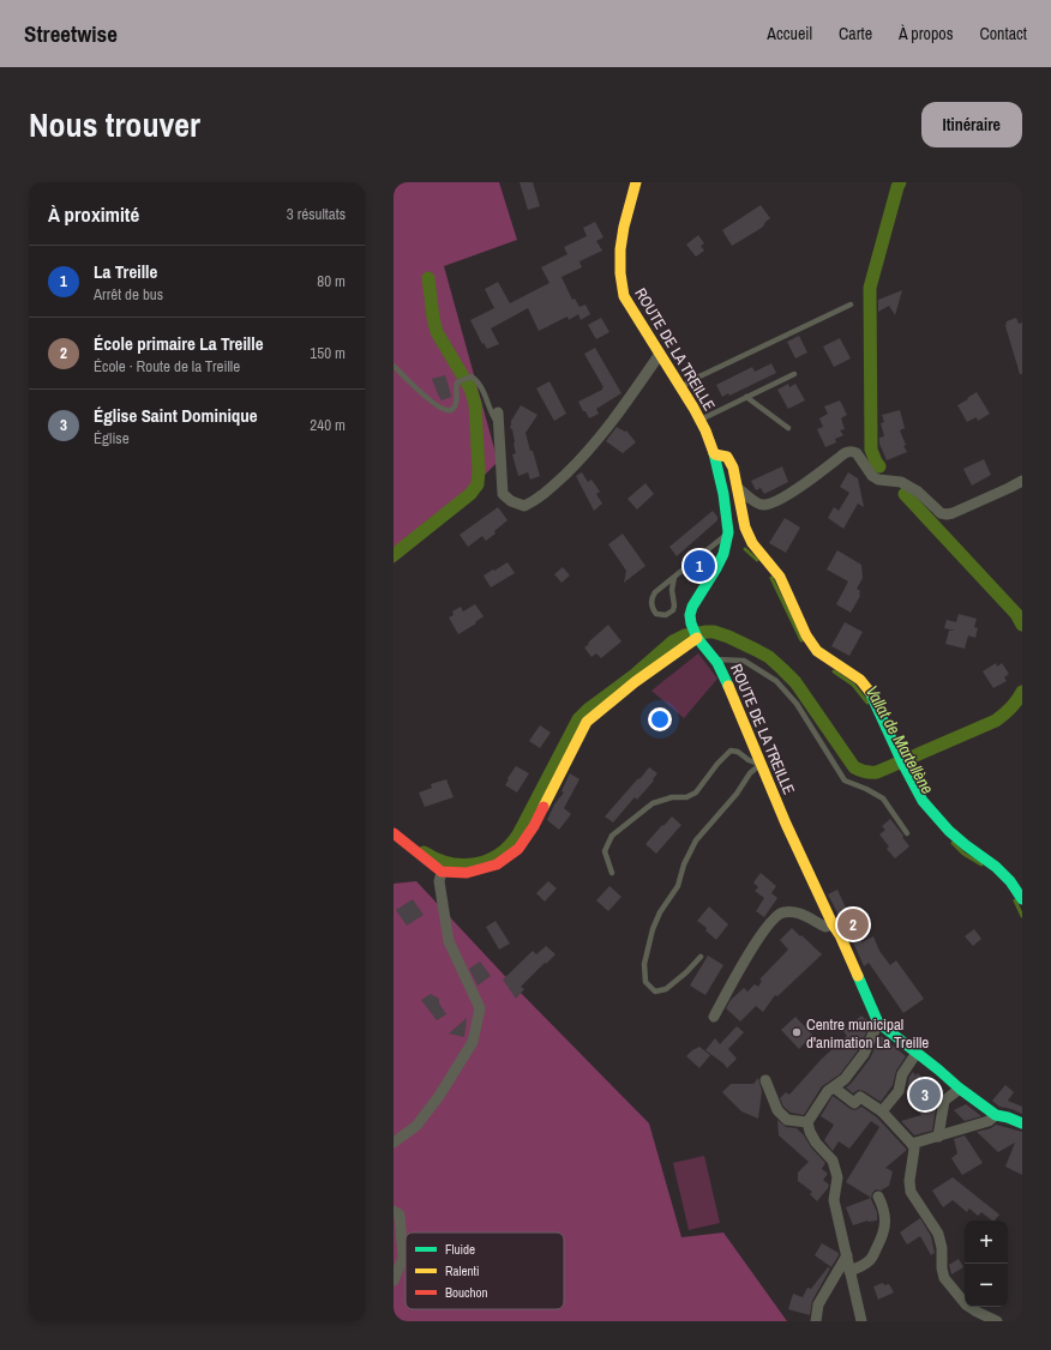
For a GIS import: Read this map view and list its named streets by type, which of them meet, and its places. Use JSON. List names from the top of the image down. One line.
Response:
{"streets":{"street":["ROUTE DE LA TREILLE"]},"water":["Vallat de Martellène"],"places":["Centre municipal d'animation La Treille"],"legend":["Fluide","Ralenti","Bouchon"],"page":{"header":"Streetwise","nav":["Accueil","Carte","À propos","Contact"],"title":"Nous trouver","buttons":"Itinéraire","heading":["À proximité","3 résultats"],"list":[{"mark":"1","name":"La Treille","note":"Arrêt de bus","value":"80 m"},{"mark":"2","name":"École primaire La Treille","note":"École · Route de la Treille","value":"150 m"},{"mark":"3","name":"Église Saint Dominique","note":"Église","value":"240 m"}],"pins":["1","2","3"],"map_buttons":["+","−"]}}
